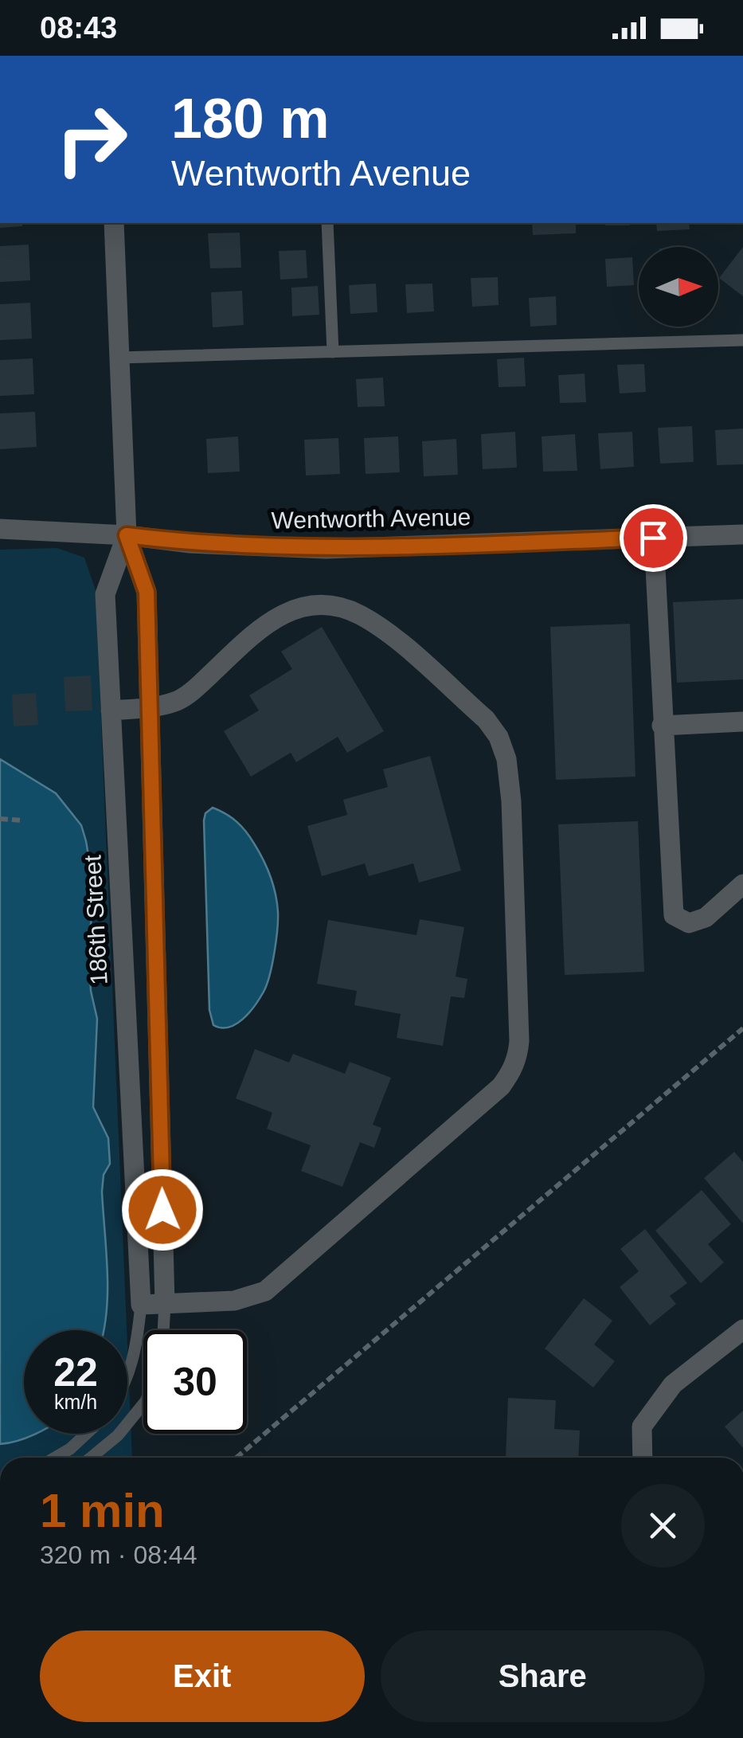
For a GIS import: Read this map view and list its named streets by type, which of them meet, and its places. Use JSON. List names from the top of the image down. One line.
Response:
{"streets":{"street":["Wentworth Avenue","186th Street"]},"crossings":[["Wentworth Avenue","186th Street"]],"north":"right","page":{"status":"08:43","turn":["180 m","Wentworth Avenue"],"speed":"22 km/h","limit":"30","heading":["1 min","320 m · 08:44"],"buttons":["Exit","Share"]}}
